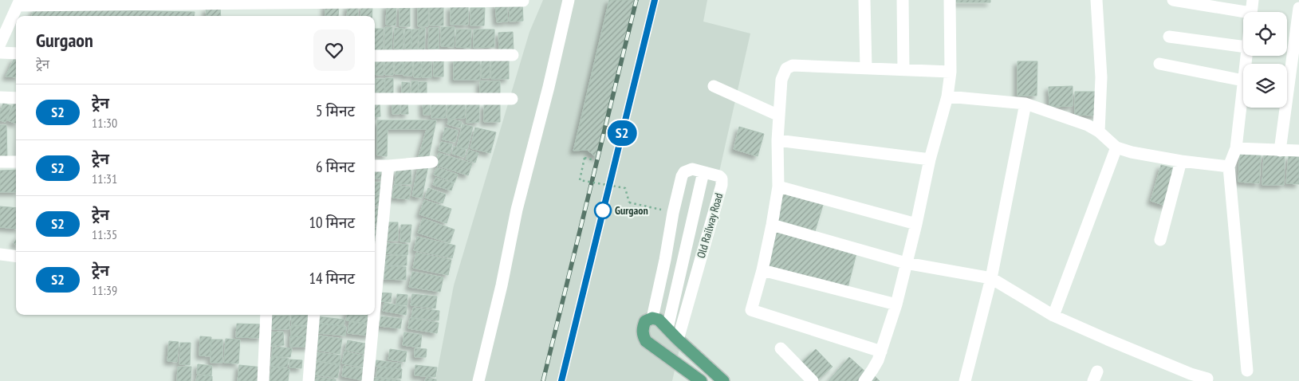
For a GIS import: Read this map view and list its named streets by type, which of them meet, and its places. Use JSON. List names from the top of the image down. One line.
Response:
{"streets":{"main road":["Old Railway Road"]},"places":["Gurgaon"],"page":{"on_map":"S2","heading":["Gurgaon","ट्रेन"],"list":[{"mark":"S2","name":"ट्रेन","note":"11:30","value":"5 मिनट"},{"mark":"S2","name":"ट्रेन","note":"11:31","value":"6 मिनट"},{"mark":"S2","name":"ट्रेन","note":"11:35","value":"10 मिनट"},{"mark":"S2","name":"ट्रेन","note":"11:39","value":"14 मिनट"}]}}
